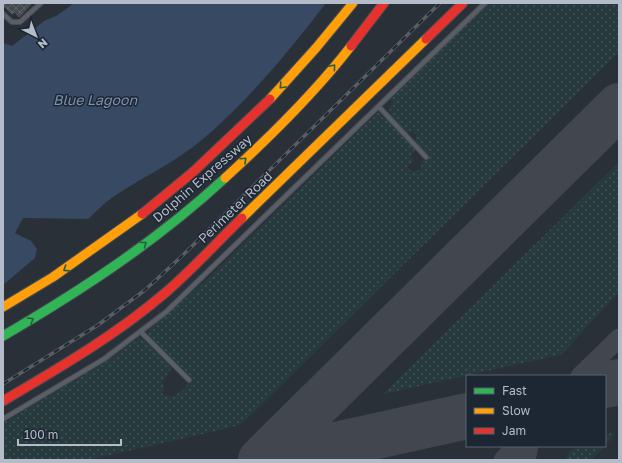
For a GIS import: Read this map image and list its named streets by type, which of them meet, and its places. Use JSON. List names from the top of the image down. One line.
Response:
{"streets":{"main road":["Dolphin Expressway","Perimeter Road"]},"water":["Blue Lagoon"],"legend":["Fast","Slow","Jam"],"scale_bar":"100 m","north":"bottom right"}
